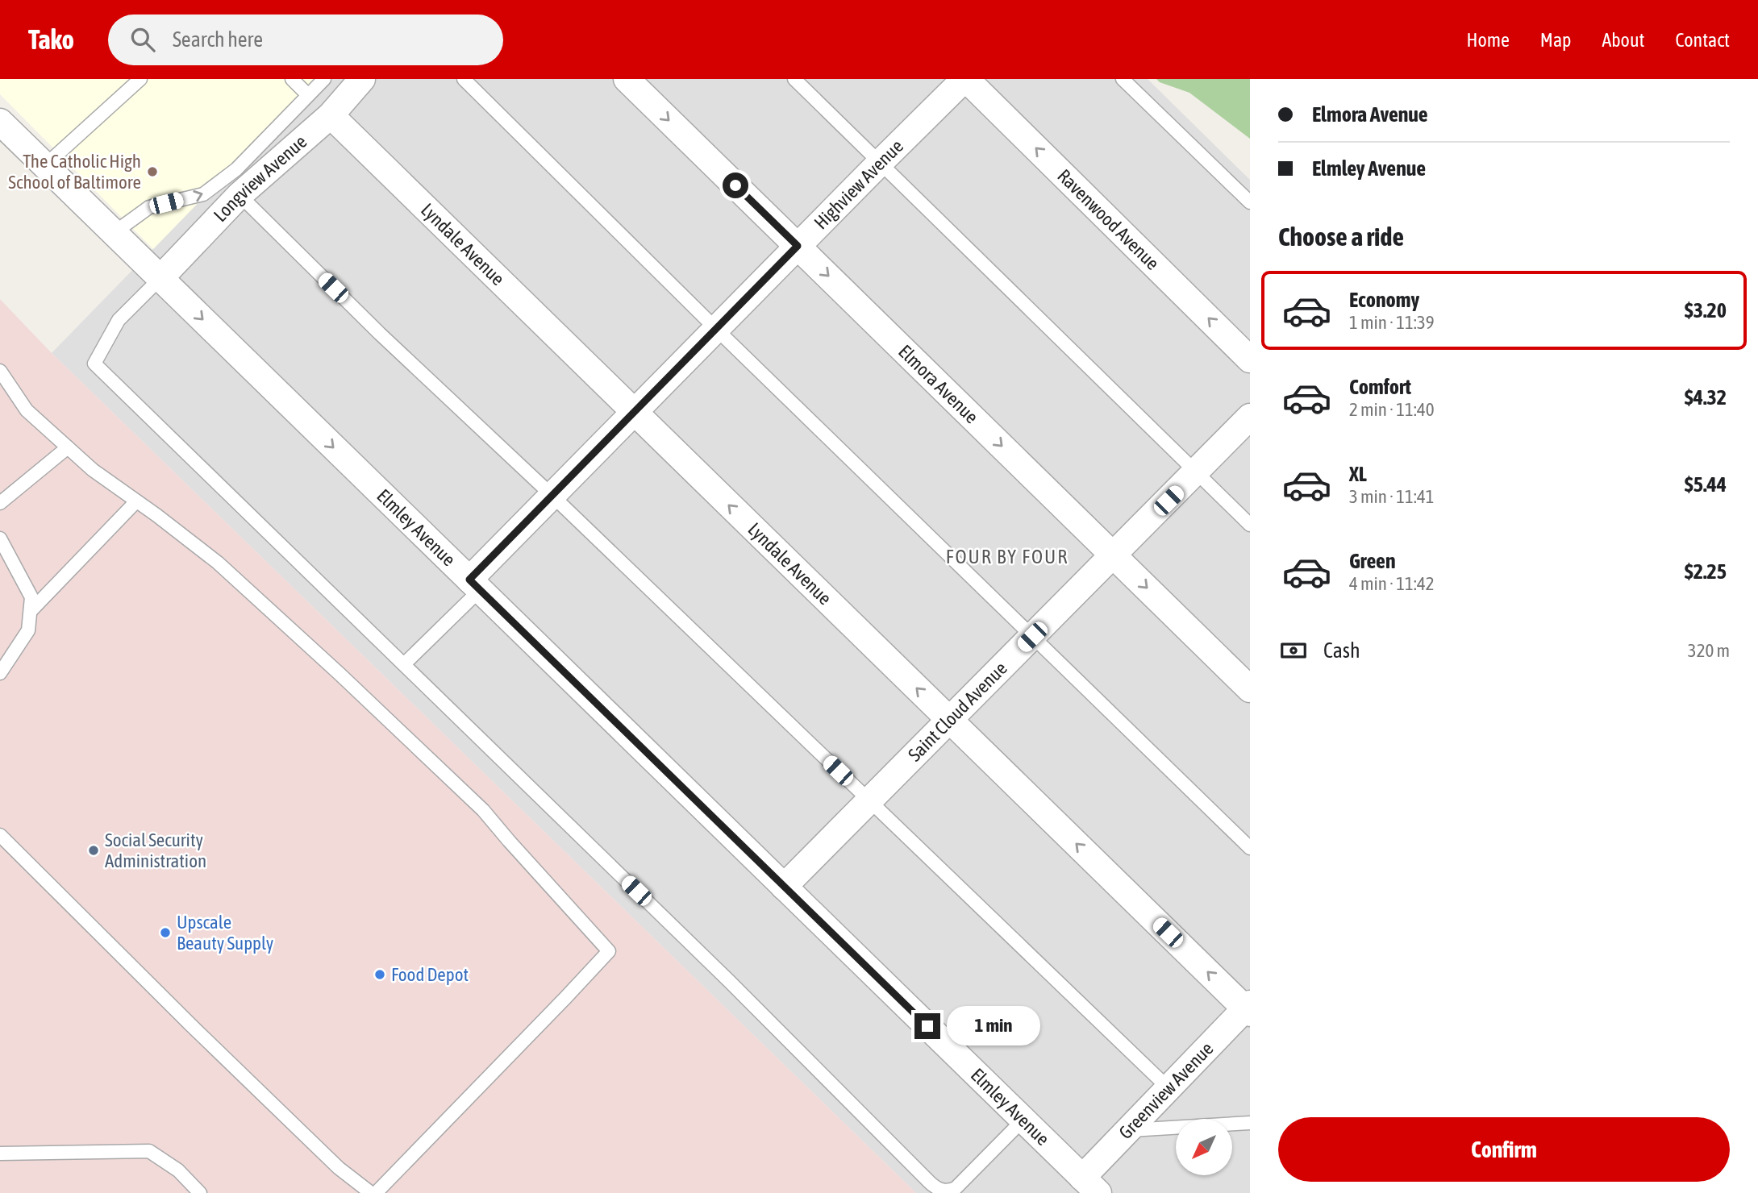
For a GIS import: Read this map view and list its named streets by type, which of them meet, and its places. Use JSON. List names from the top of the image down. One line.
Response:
{"streets":{"street":["Longview Avenue","Highview Avenue","Ravenwood Avenue","Lyndale Avenue","Elmora Avenue","Elmley Avenue","Saint Cloud Avenue","Greenview Avenue"]},"crossings":[["Longview Avenue","Lyndale Avenue"],["Longview Avenue","Elmley Avenue"],["Highview Avenue","Ravenwood Avenue"],["Highview Avenue","Lyndale Avenue"],["Highview Avenue","Elmora Avenue"],["Highview Avenue","Elmley Avenue"],["Lyndale Avenue","Saint Cloud Avenue"],["Lyndale Avenue","Greenview Avenue"],["Elmora Avenue","Saint Cloud Avenue"],["Elmley Avenue","Saint Cloud Avenue"],["Elmley Avenue","Greenview Avenue"]],"one_way":["Ravenwood Avenue","Lyndale Avenue","Elmora Avenue"],"districts":["FOUR BY FOUR"],"places":["The Catholic High School of Baltimore","Social Security Administration","Upscale Beauty Supply","Food Depot"],"north":"bottom left","page":{"header":"Tako","search":"Search here","nav":["Home","Map","About","Contact"],"banner":["Elmora Avenue","Elmley Avenue"],"heading":"Choose a ride","list":[{"name":"Economy","note":"1 min · 11:39","value":"$3.20"},{"name":"Comfort","note":"2 min · 11:40","value":"$4.32"},{"name":"XL","note":"3 min · 11:41","value":"$5.44"},{"name":"Green","note":"4 min · 11:42","value":"$2.25"}],"pay":["Cash","320 m"],"bubble":"1 min","buttons":"Confirm"}}
